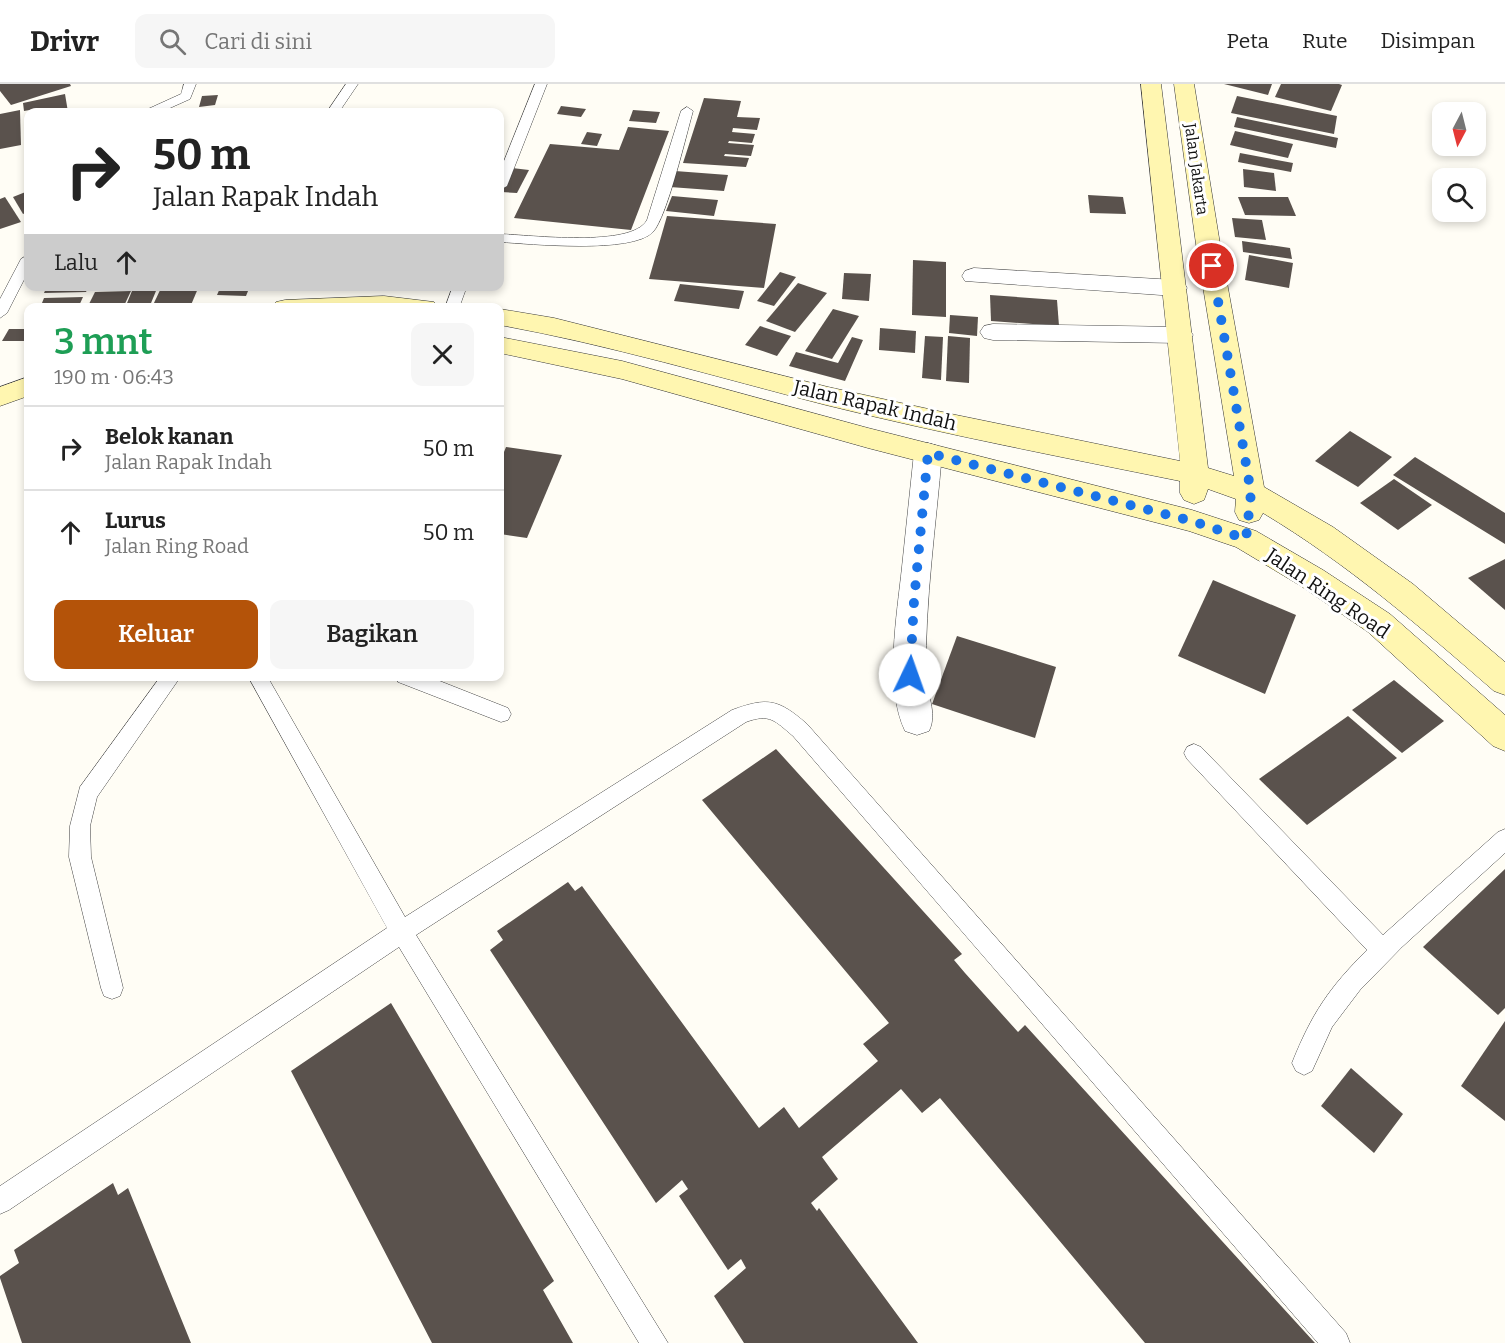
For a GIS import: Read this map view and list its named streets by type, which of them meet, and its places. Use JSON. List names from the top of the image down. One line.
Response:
{"streets":{"main road":["Jalan Jakarta","Jalan Rapak Indah","Jalan Ring Road"]},"crossings":[["Jalan Jakarta","Jalan Rapak Indah"],["Jalan Jakarta","Jalan Ring Road"],["Jalan Rapak Indah","Jalan Ring Road"]],"north":"bottom","page":{"header":"Drivr","search":"Cari di sini","nav":["Peta","Rute","Disimpan"],"turn":["50 m","Jalan Rapak Indah"],"then":"Lalu","heading":["3 mnt","190 m · 06:43"],"list":[{"name":"Belok kanan","note":"Jalan Rapak Indah","value":"50 m"},{"name":"Lurus","note":"Jalan Ring Road","value":"50 m"}],"buttons":["Keluar","Bagikan"]}}
